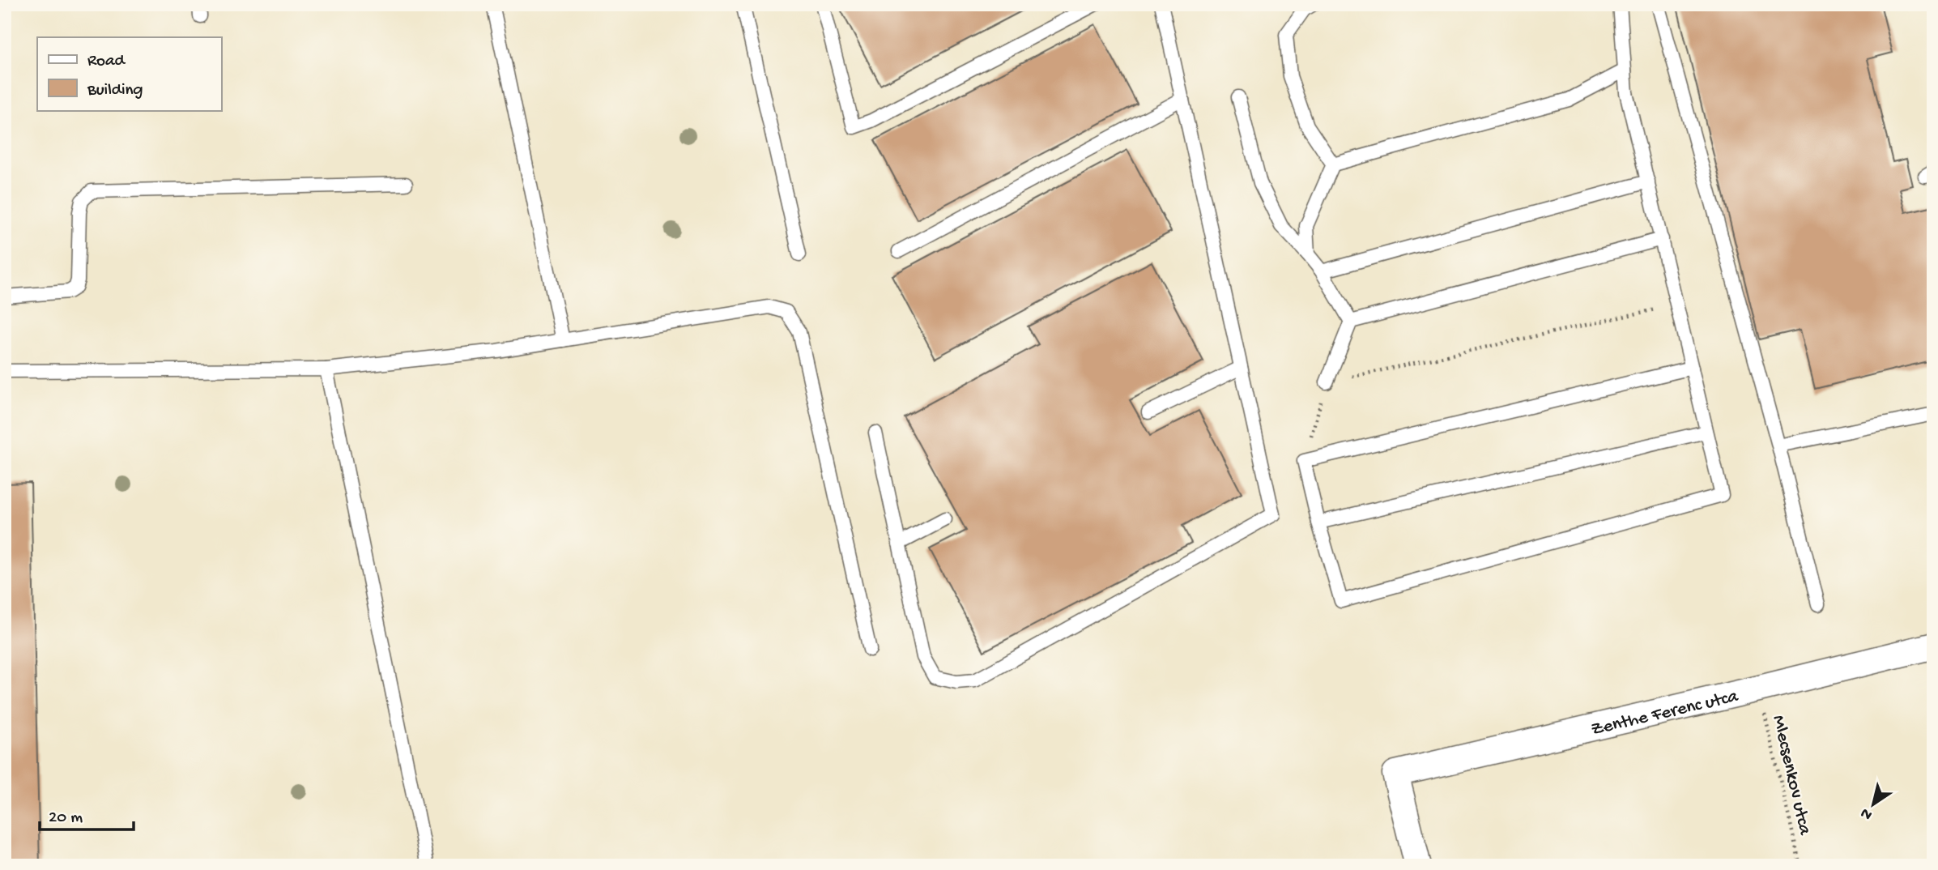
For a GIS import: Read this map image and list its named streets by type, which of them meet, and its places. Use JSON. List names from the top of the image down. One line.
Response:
{"streets":{"street":["Zenthe Ferenc utca"],"path":["Mlecsenkov utca"]},"crossings":[["Zenthe Ferenc utca","Mlecsenkov utca"]],"legend":["Road","Building"],"scale_bar":"20 m","north":"bottom left"}
